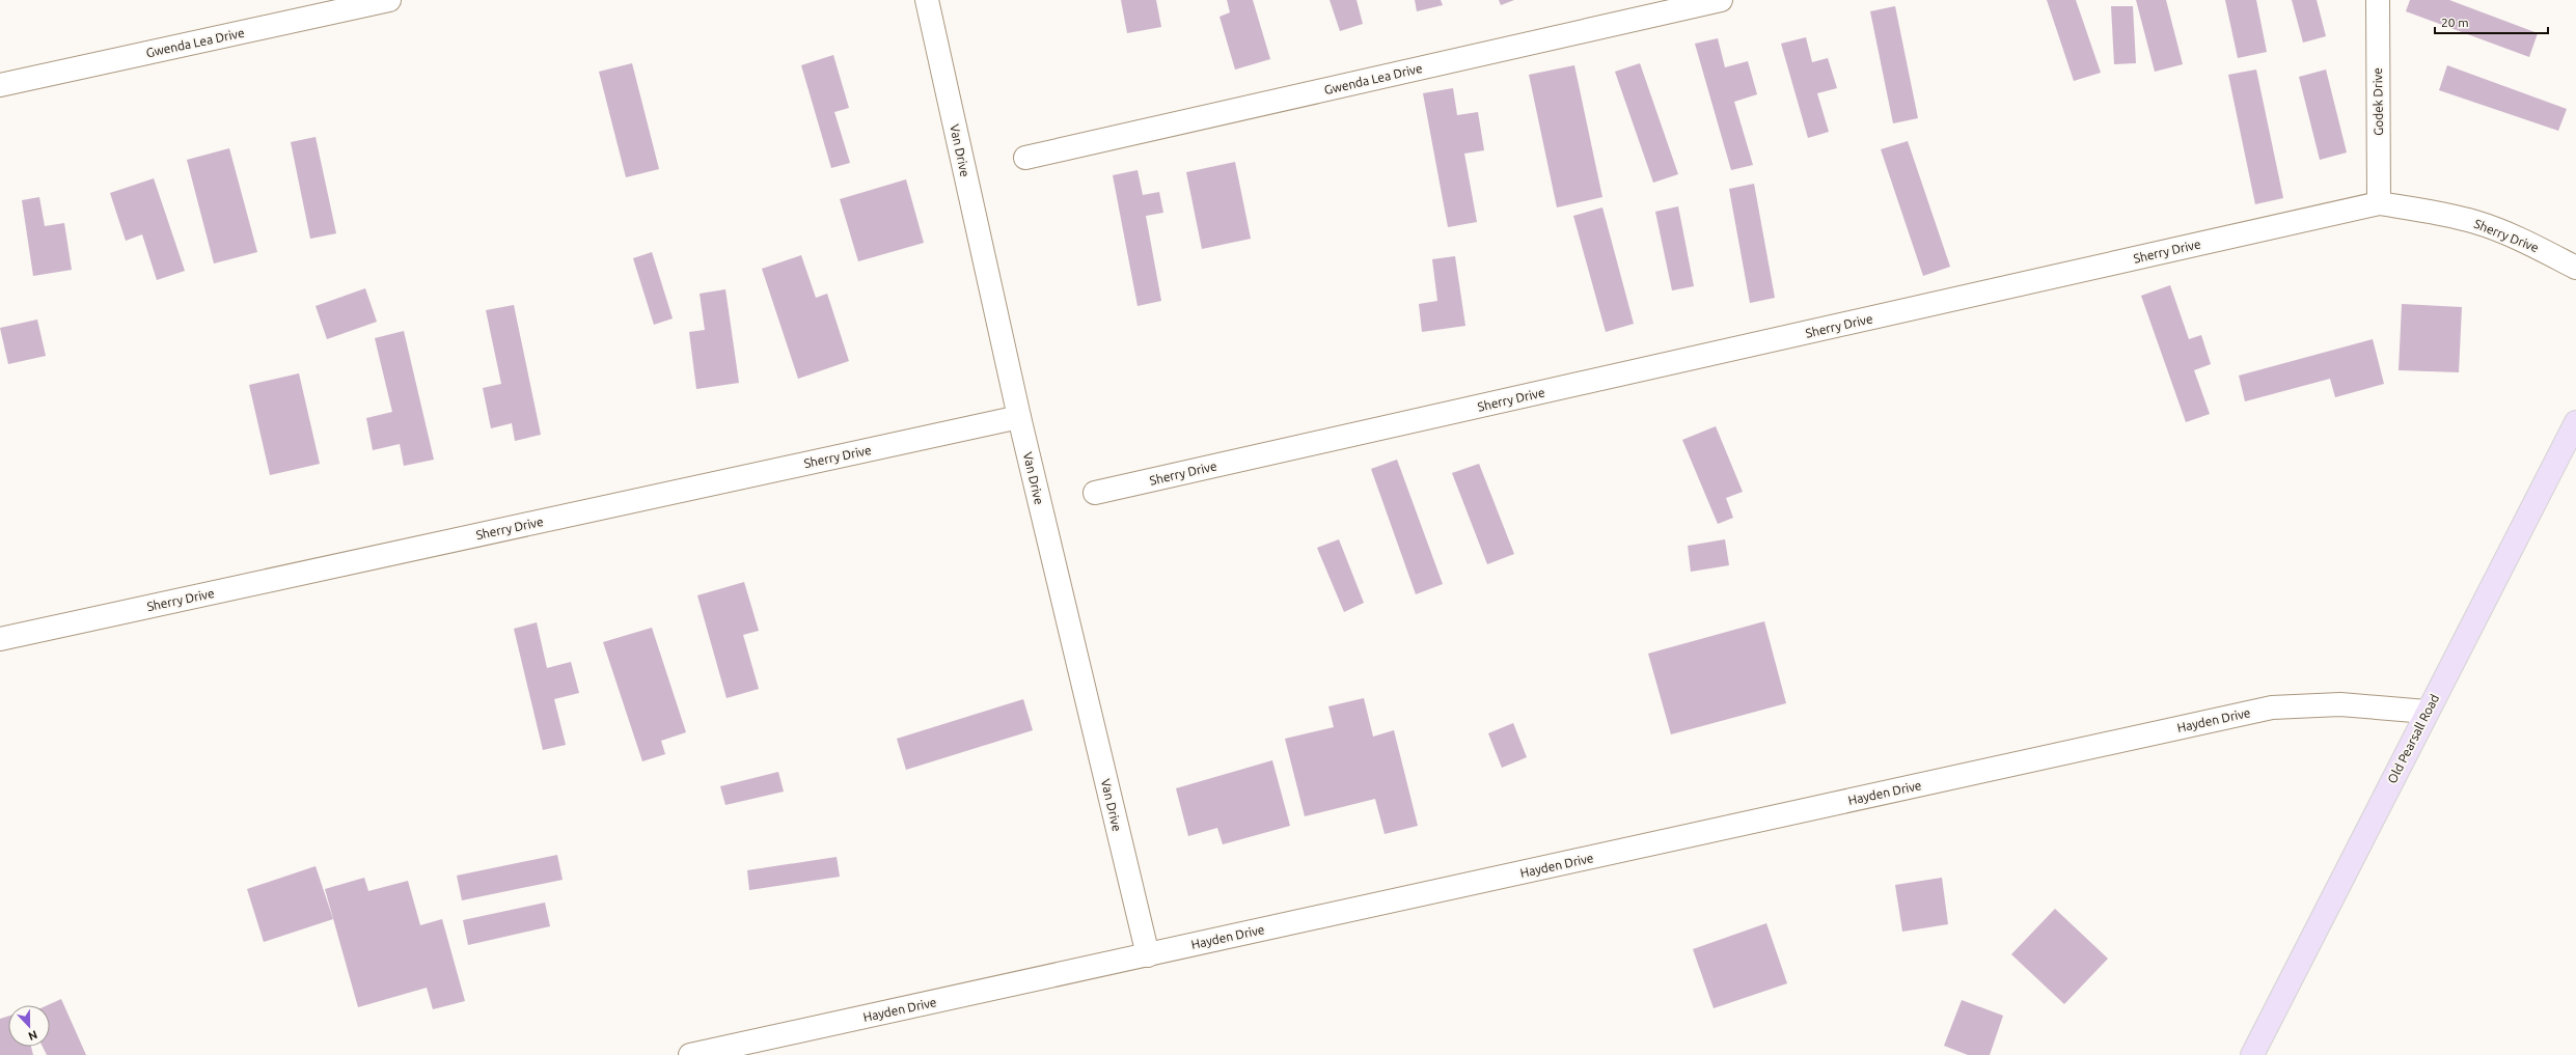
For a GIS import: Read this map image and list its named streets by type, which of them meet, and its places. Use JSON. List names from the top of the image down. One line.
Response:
{"streets":{"main road":["Old Pearsall Road"],"street":["Gwenda Lea Drive","Godek Drive","Van Drive","Sherry Drive","Hayden Drive"]},"crossings":[["Godek Drive","Sherry Drive"],["Van Drive","Sherry Drive"],["Van Drive","Hayden Drive"],["Hayden Drive","Old Pearsall Road"]],"scale_bar":"20 m","north":"bottom"}
